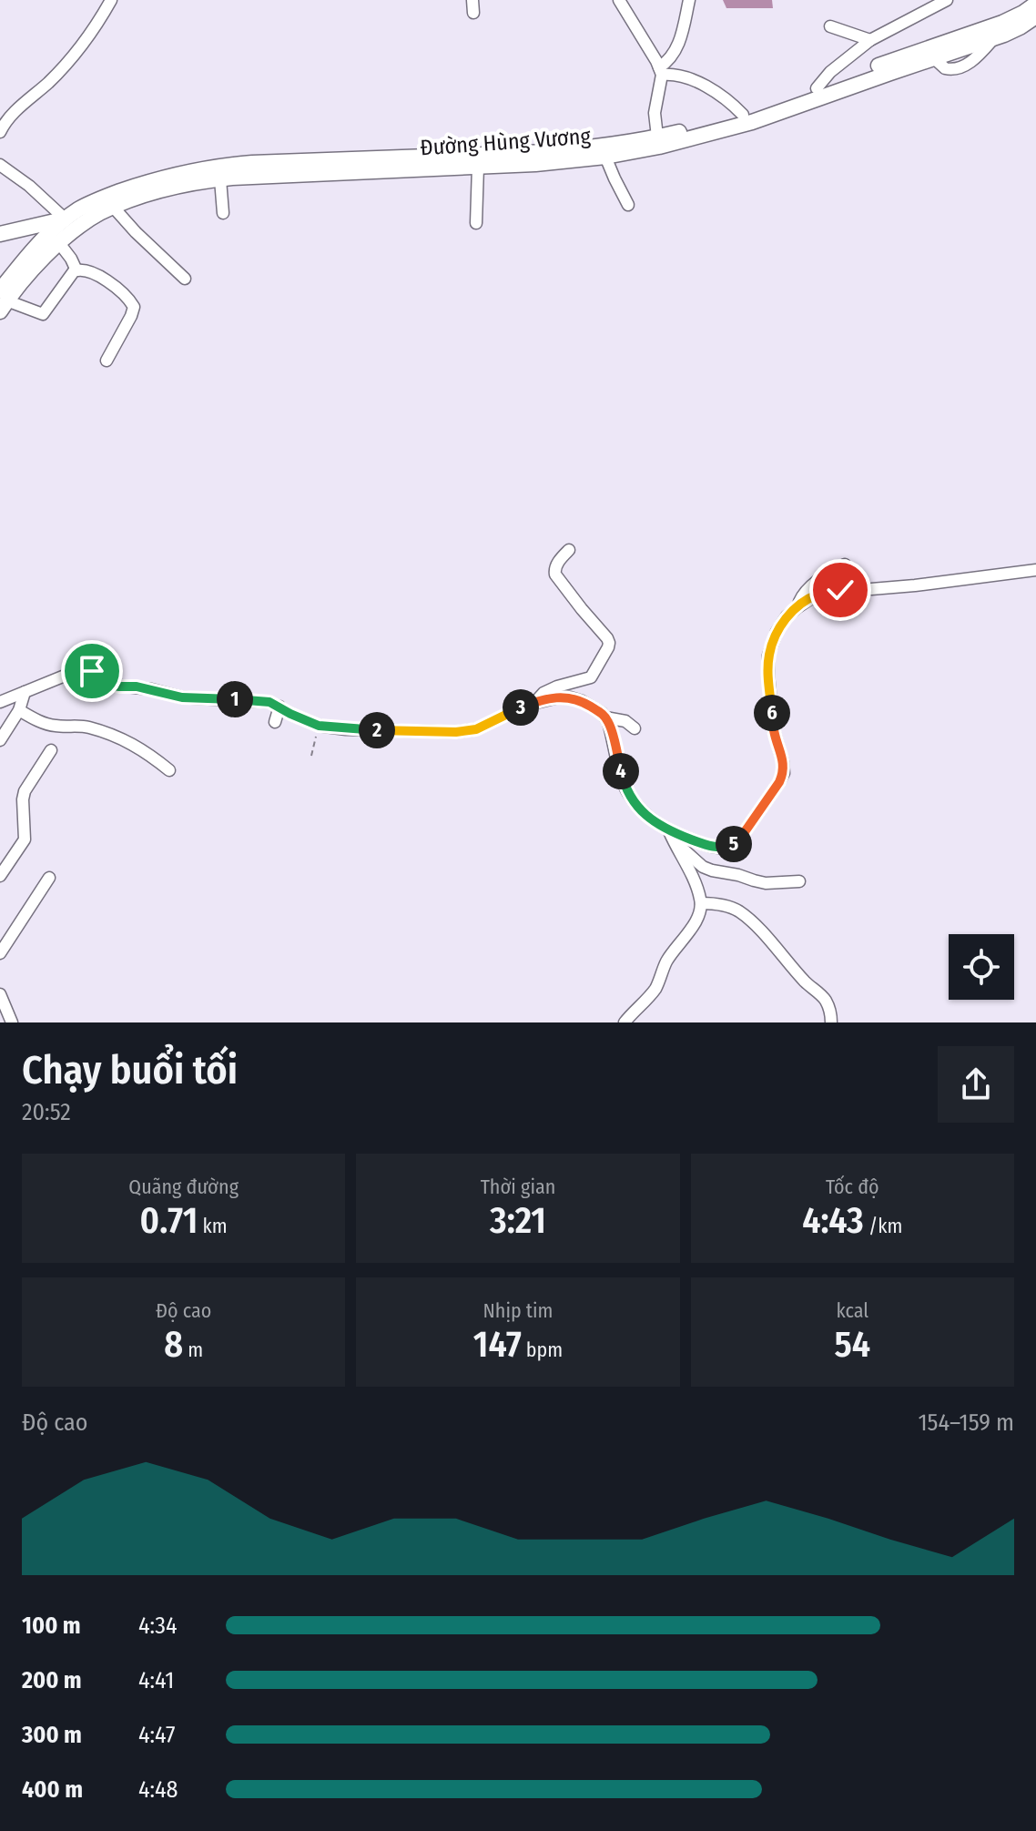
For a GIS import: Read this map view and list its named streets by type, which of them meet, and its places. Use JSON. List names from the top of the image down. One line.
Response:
{"streets":{"main road":["Đường Hùng Vương"]},"page":{"pins":["1","3","6","2","4","5"],"heading":["Chạy buổi tối","20:52"],"stats":[["Quãng đường","0.71 km"],["Thời gian","3:21"],["Tốc độ","4:43 /km"],["Độ cao","8 m"],["Nhịp tim","147 bpm"],["kcal","54"]],"chart":["Độ cao","154–159 m"],"list":[{"name":"100 m","note":"4:34"},{"name":"200 m","note":"4:41"},{"name":"300 m","note":"4:47"},{"name":"400 m","note":"4:48"}]}}
